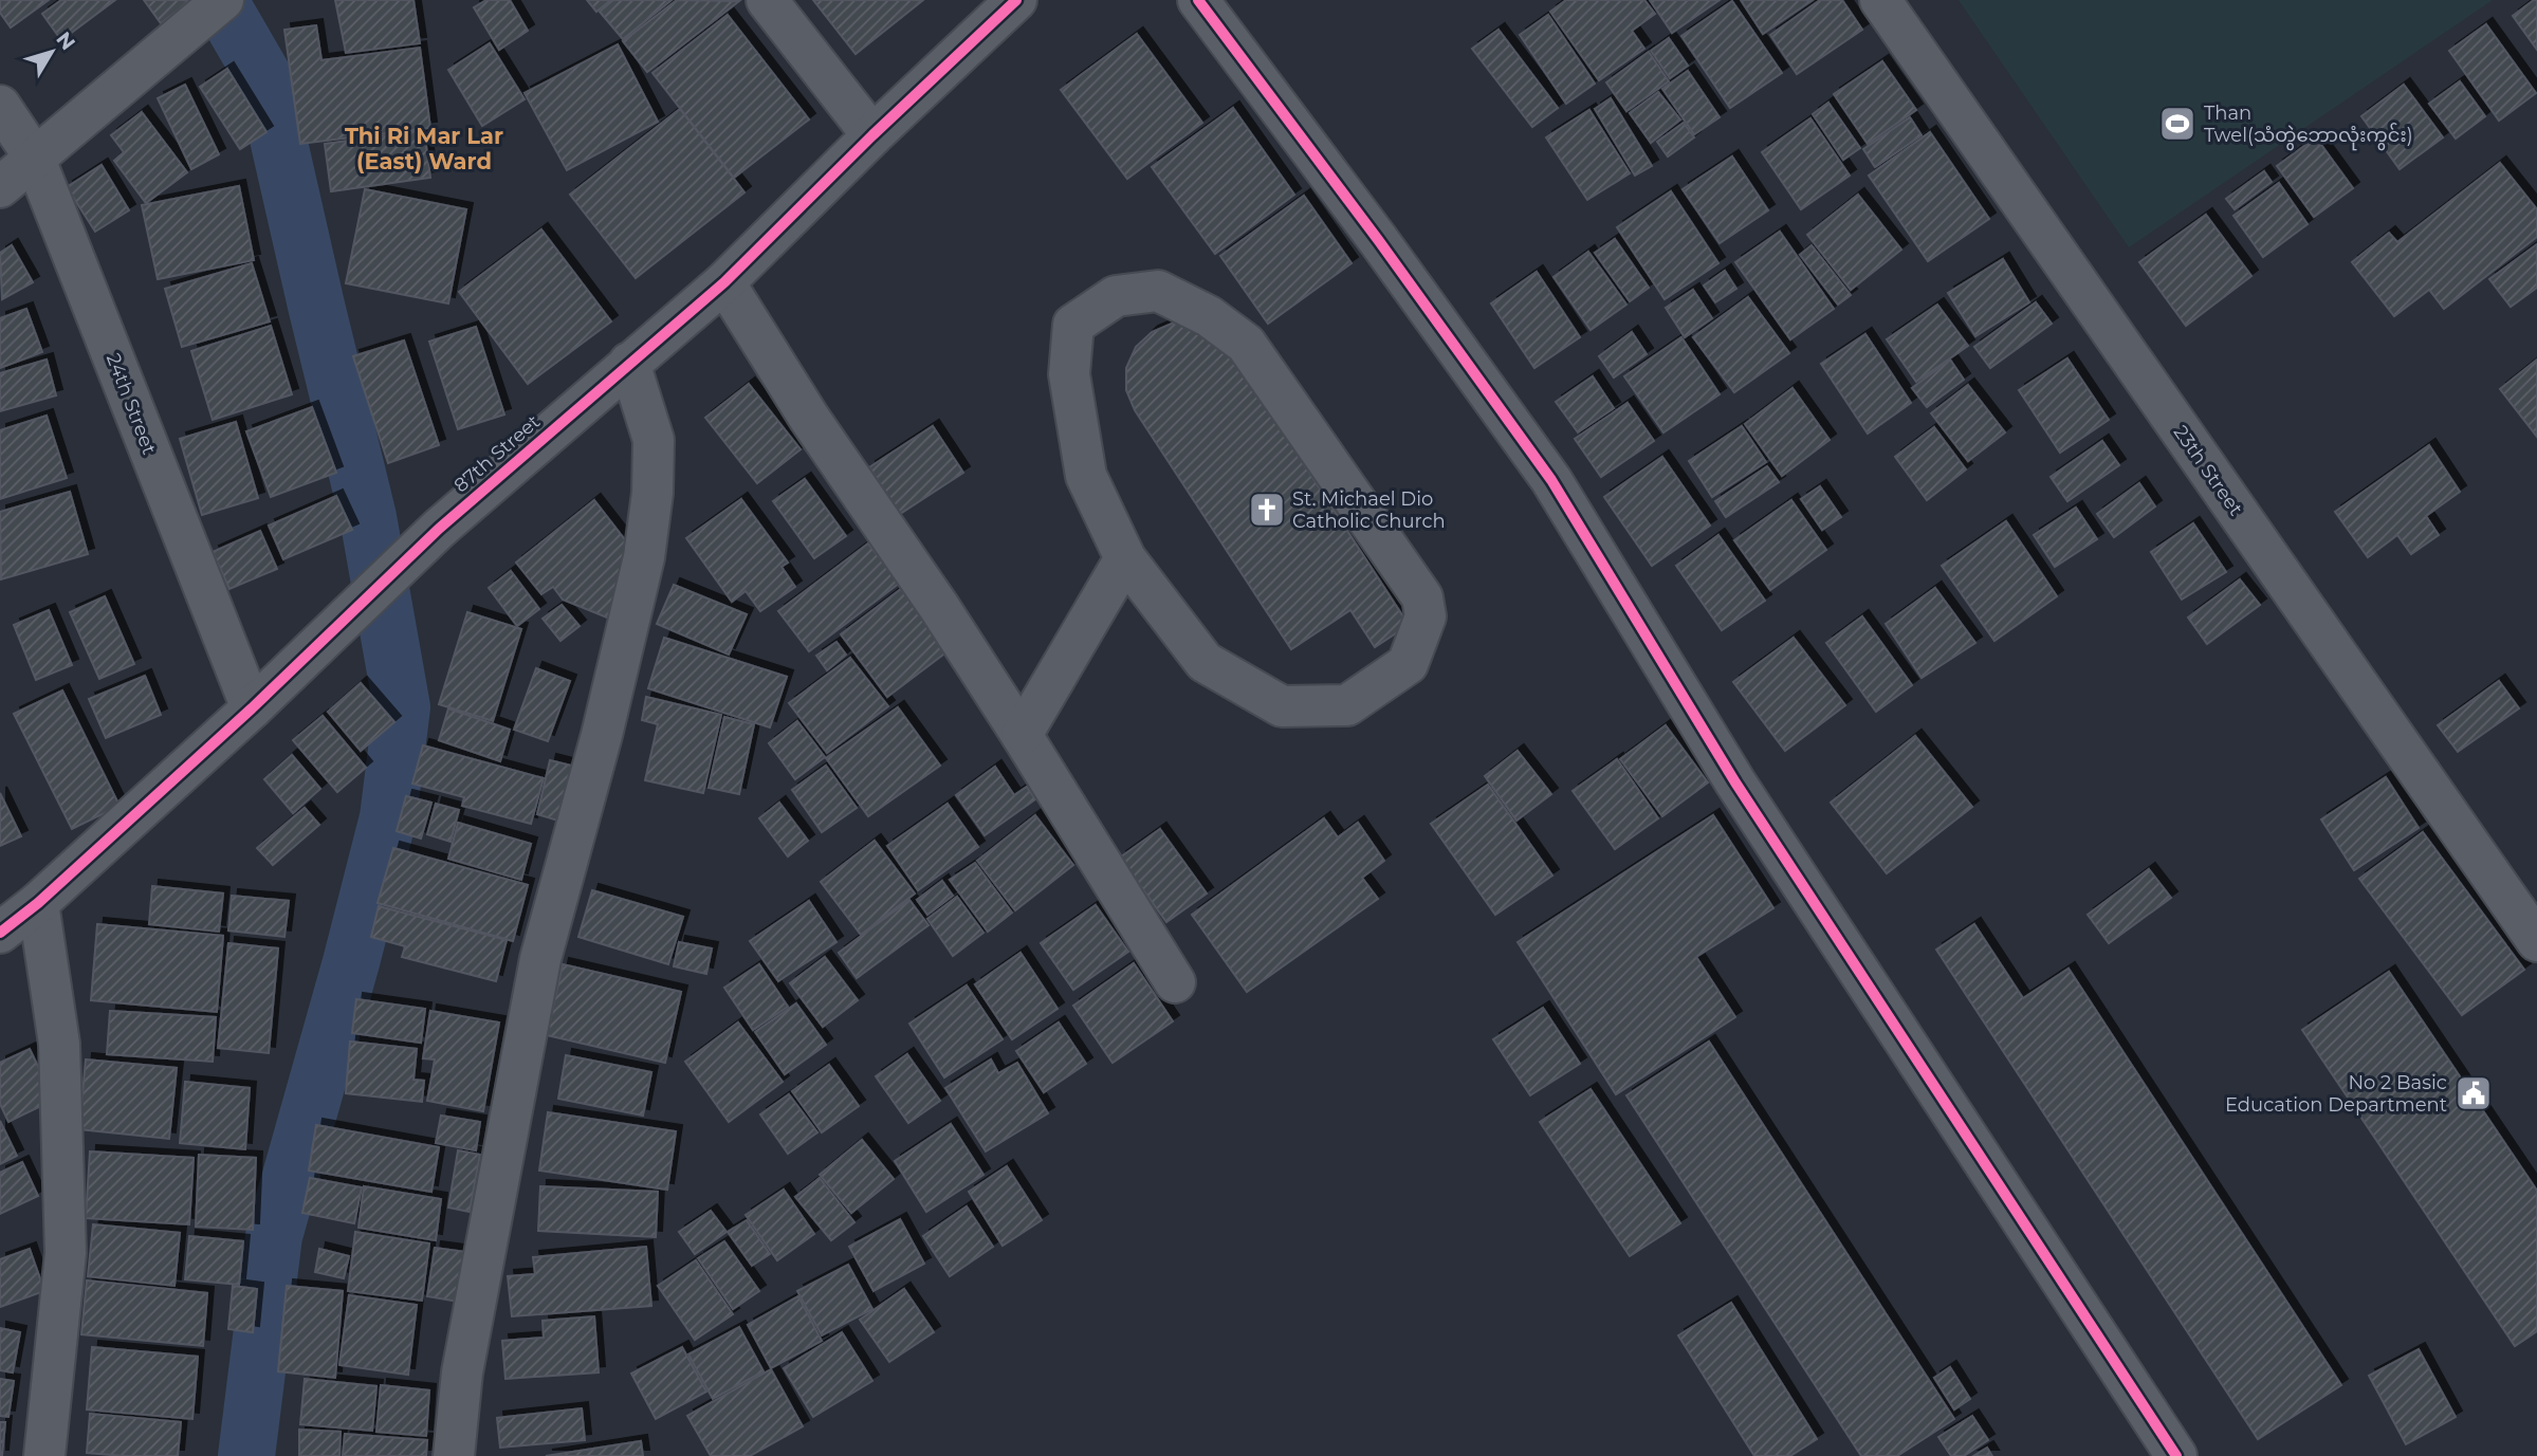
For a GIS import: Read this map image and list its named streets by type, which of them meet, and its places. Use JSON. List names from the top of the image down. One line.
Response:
{"streets":{"street":["24th Street","87th Street","23th Street"]},"crossings":[["24th Street","87th Street"]],"districts":["Thi Ri Mar Lar (East) Ward"],"places":{"sports":["Than Twel(သံတွဲဘောလုံးကွင်း)"],"church":["St. Michael Dio Catholic Church"],"public building":["No 2 Basic Education Department"]},"north":"top right"}
